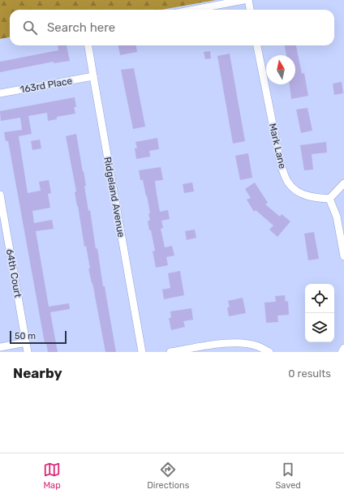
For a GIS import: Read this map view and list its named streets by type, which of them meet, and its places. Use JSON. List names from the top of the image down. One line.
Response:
{"streets":{"street":["163rd Place","Mark Lane","Ridgeland Avenue","64th Court"]},"crossings":[["163rd Place","Ridgeland Avenue"]],"scale_bar":"50 m","north":"top","page":{"search":"Search here","scale":"50 m","heading":["Nearby","0 results"],"nav":["Map","Directions","Saved"]}}
